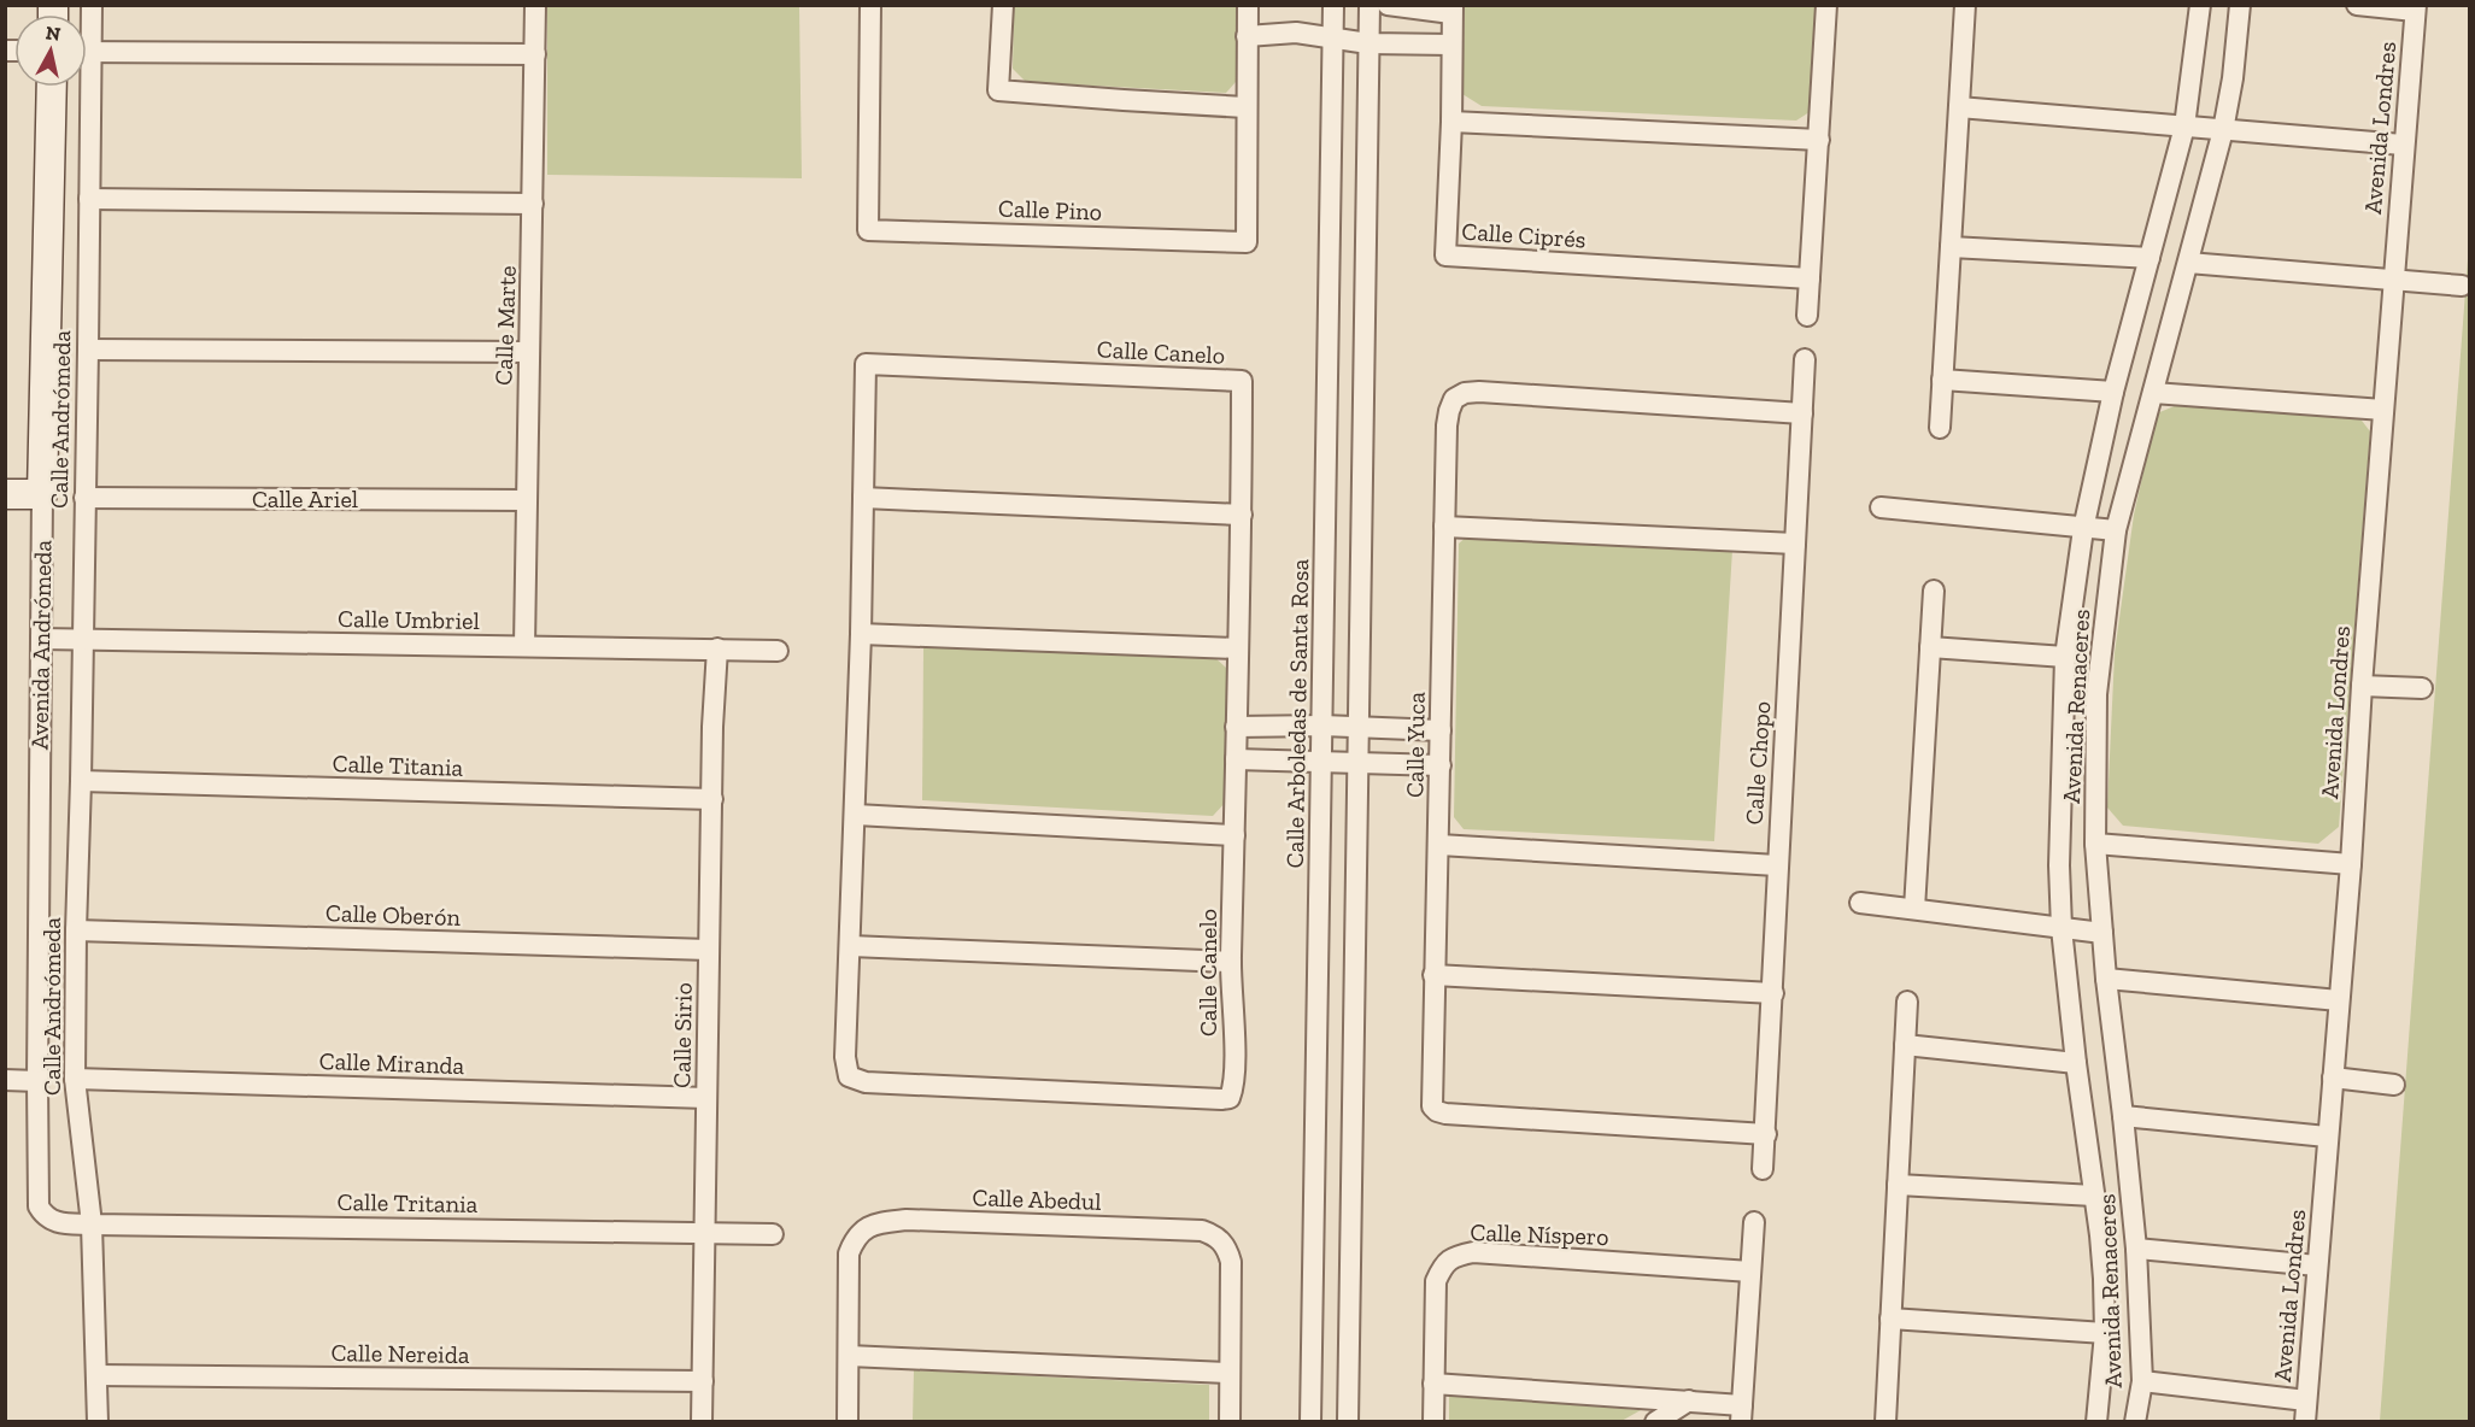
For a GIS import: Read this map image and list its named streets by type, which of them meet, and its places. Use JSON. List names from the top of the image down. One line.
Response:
{"streets":{"street":["Avenida Londres","Calle Pino","Calle Ciprés","Calle Marte","Calle Canelo","Calle Andrómeda","Calle Ariel","Calle Umbriel","Avenida Andrómeda","Avenida Renaceres","Calle Arboledas de Santa Rosa","Calle Yuca","Calle Chopo","Calle Titania","Calle Oberón","Calle Sirio","Calle Miranda","Calle Abedul","Calle Tritania","Calle Níspero","Calle Nereida"]},"crossings":[["Calle Marte","Calle Ariel"],["Calle Marte","Calle Umbriel"],["Calle Andrómeda","Calle Ariel"],["Calle Andrómeda","Calle Umbriel"],["Calle Andrómeda","Calle Titania"],["Calle Andrómeda","Calle Oberón"],["Calle Andrómeda","Calle Miranda"],["Calle Andrómeda","Calle Tritania"],["Calle Andrómeda","Calle Nereida"],["Calle Umbriel","Avenida Andrómeda"],["Calle Umbriel","Calle Sirio"],["Avenida Andrómeda","Calle Tritania"],["Calle Yuca","Calle Chopo"],["Calle Titania","Calle Sirio"],["Calle Oberón","Calle Sirio"],["Calle Sirio","Calle Miranda"],["Calle Sirio","Calle Tritania"],["Calle Sirio","Calle Nereida"]],"north":"top"}
